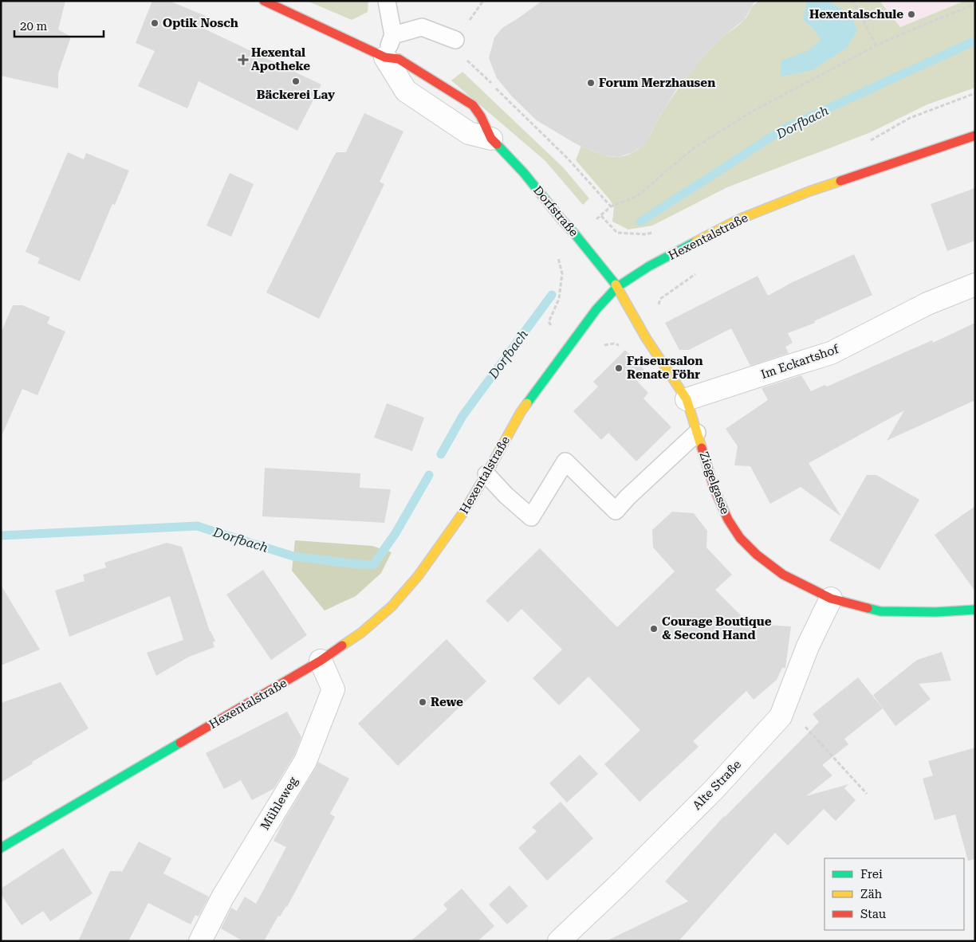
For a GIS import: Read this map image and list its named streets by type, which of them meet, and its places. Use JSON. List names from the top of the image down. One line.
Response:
{"streets":{"main road":["Dorfstraße","Hexentalstraße","Ziegelgasse"],"street":["Im Eckartshof","Alte Straße","Mühleweg"]},"crossings":[["Dorfstraße","Hexentalstraße"],["Dorfstraße","Ziegelgasse"],["Hexentalstraße","Ziegelgasse"],["Hexentalstraße","Mühleweg"],["Im Eckartshof","Ziegelgasse"],["Ziegelgasse","Alte Straße"]],"water":["Dorfbach"],"places":{"other":["Hexentalschule","Optik Nosch","Bäckerei Lay","Forum Merzhausen","Friseursalon Renate Föhr","Courage Boutique & Second Hand","Rewe"],"health":["Hexental Apotheke"]},"legend":["Frei","Zäh","Stau"],"scale_bar":"20 m"}
